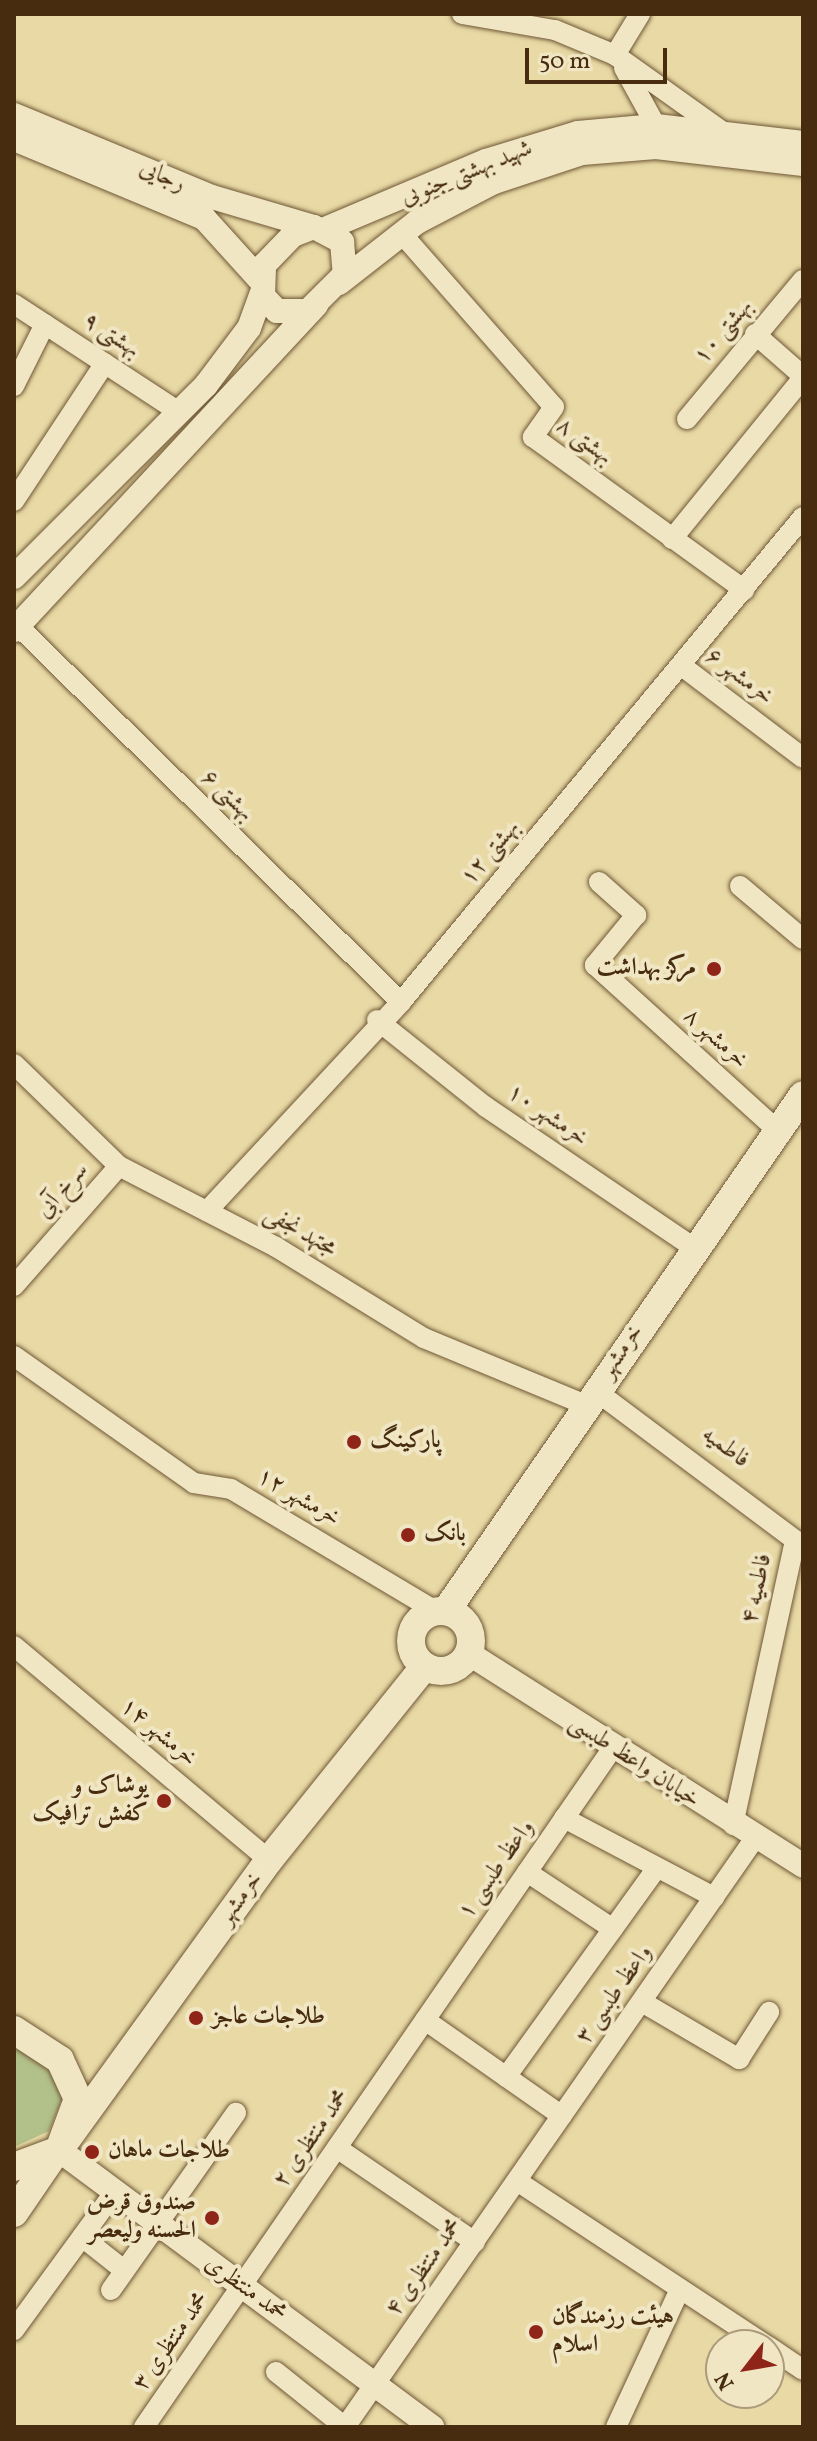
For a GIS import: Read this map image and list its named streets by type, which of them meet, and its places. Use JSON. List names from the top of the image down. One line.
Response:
{"streets":{"main road":["خرمشهر"],"street":["شهید بهشتی جنوبی","رجایی","بهشتی ۱۰","بهشتی ۹","بهشتی ۸","خرمشهر ۶","بهشتی ۶","بهشتی ۱۲","خرمشهر ۸","خرمشهر ۱۰","سرخ آبی","مجتهد نجفی","فاطمیه","خرمشهر ۱۲","فاطمیه ۴","خرمشهر ۱۴","خیابان واعظ طبسی","واعظ طبسی ۱","واعظ طبسی ۳","محمد منتظری ۲","محمد منتظری ۴","محمد منتظری","محمد منتظری ۳"]},"crossings":[["شهید بهشتی جنوبی","رجایی"],["شهید بهشتی جنوبی","بهشتی ۸"],["بهشتی ۸","بهشتی ۱۲"],["خرمشهر ۶","بهشتی ۱۲"],["بهشتی ۶","بهشتی ۱۲"],["بهشتی ۱۲","خرمشهر ۱۰"],["بهشتی ۱۲","مجتهد نجفی"],["خرمشهر ۸","خرمشهر"],["خرمشهر ۱۰","خرمشهر"],["سرخ آبی","مجتهد نجفی"],["مجتهد نجفی","خرمشهر"],["مجتهد نجفی","فاطمیه"],["خرمشهر","فاطمیه"],["خرمشهر","خرمشهر ۱۲"],["خرمشهر","خرمشهر ۱۴"],["خرمشهر","خیابان واعظ طبسی"],["خرمشهر","محمد منتظری"],["فاطمیه","فاطمیه ۴"],["خرمشهر ۱۲","خیابان واعظ طبسی"],["فاطمیه ۴","خیابان واعظ طبسی"],["خیابان واعظ طبسی","واعظ طبسی ۱"],["خیابان واعظ طبسی","واعظ طبسی ۳"],["واعظ طبسی ۱","محمد منتظری ۲"],["واعظ طبسی ۳","محمد منتظری ۴"],["محمد منتظری ۲","محمد منتظری"],["محمد منتظری ۲","محمد منتظری ۳"],["محمد منتظری ۴","محمد منتظری"],["محمد منتظری","محمد منتظری ۳"]],"places":["مرکز بهداشت","پارکینگ","بانک","پوشاک و کفش ترافیک","طلاجات عاجز","طلاجات ماهان","صندوق قرض الحسنه ولیعصر","هیئت رزمندگان اسلام"],"scale_bar":"50 m","north":"bottom left"}
